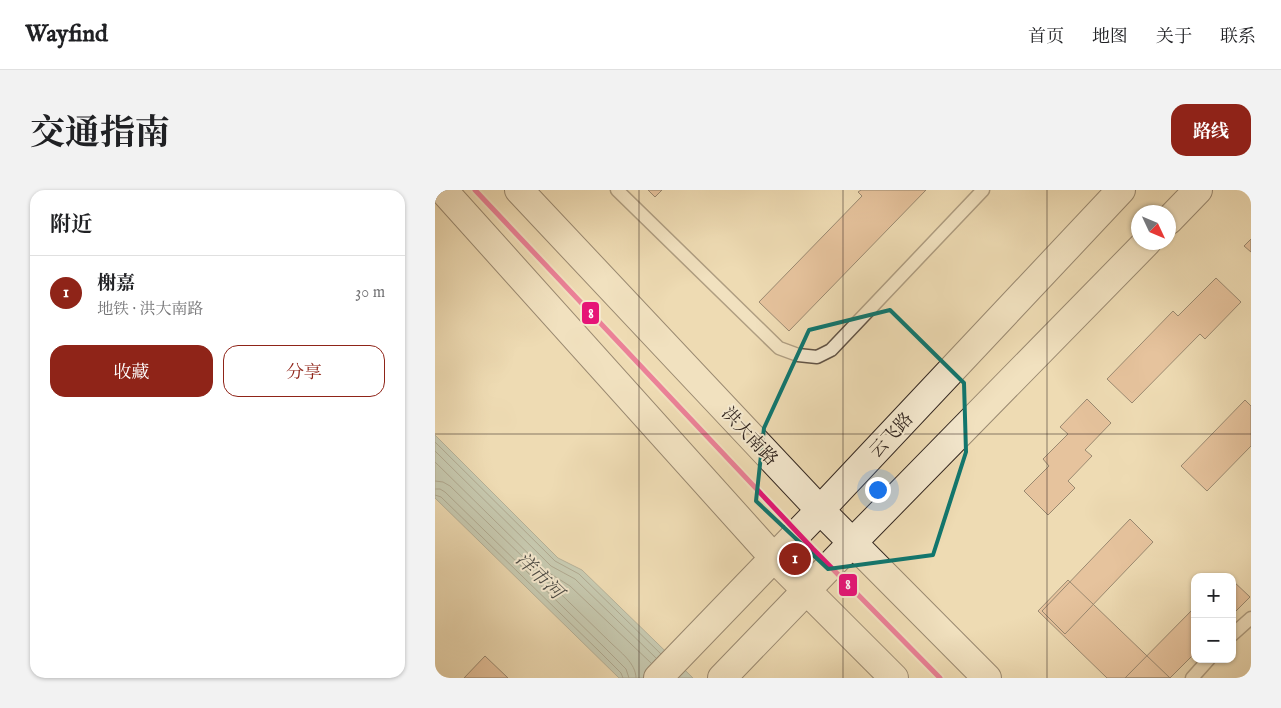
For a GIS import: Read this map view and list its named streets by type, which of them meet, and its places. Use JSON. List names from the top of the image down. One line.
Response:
{"streets":{"main road":["云飞路","洪大南路"]},"crossings":[["云飞路","洪大南路"]],"water":["洋市河"],"lines":["transit line 8"],"north":"bottom right","page":{"header":"Wayfind","nav":["首页","地图","关于","联系"],"title":"交通指南","buttons":["路线",["收藏","分享"]],"heading":"附近","list":[{"mark":"1","name":"榭嘉","note":"地铁 · 洪大南路","value":"30 m"}],"pins":"1","map_buttons":["+","−"]}}
